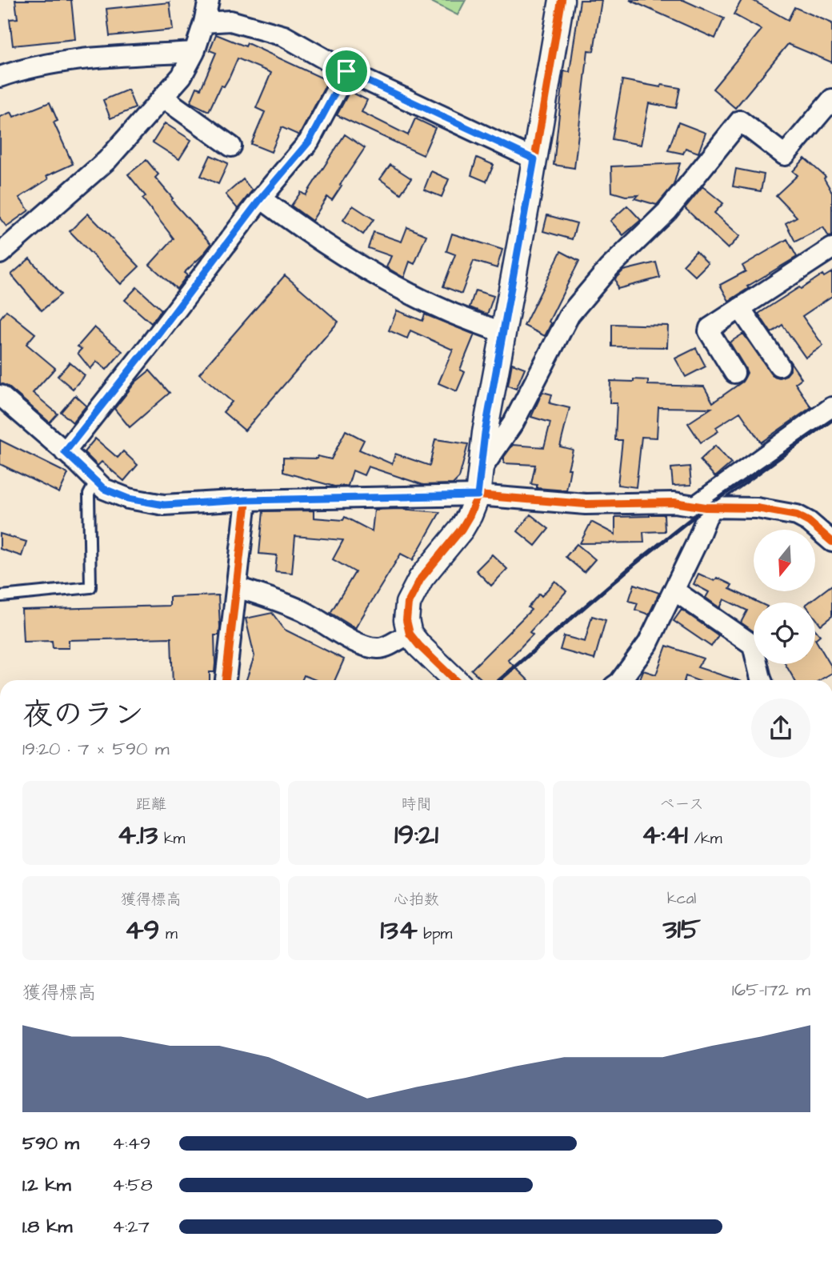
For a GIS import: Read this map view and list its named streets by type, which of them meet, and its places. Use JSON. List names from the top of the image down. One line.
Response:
{"north":"bottom","page":{"heading":["夜のラン","19:20 · 7 × 590 m"],"stats":[["距離","4.13 km"],["時間","19:21"],["ペース","4:41 /km"],["獲得標高","49 m"],["心拍数","134 bpm"],["kcal","315"]],"chart":["獲得標高","165–172 m"],"list":[{"name":"590 m","note":"4:49"},{"name":"1.2 km","note":"4:58"},{"name":"1.8 km","note":"4:27"}]}}
